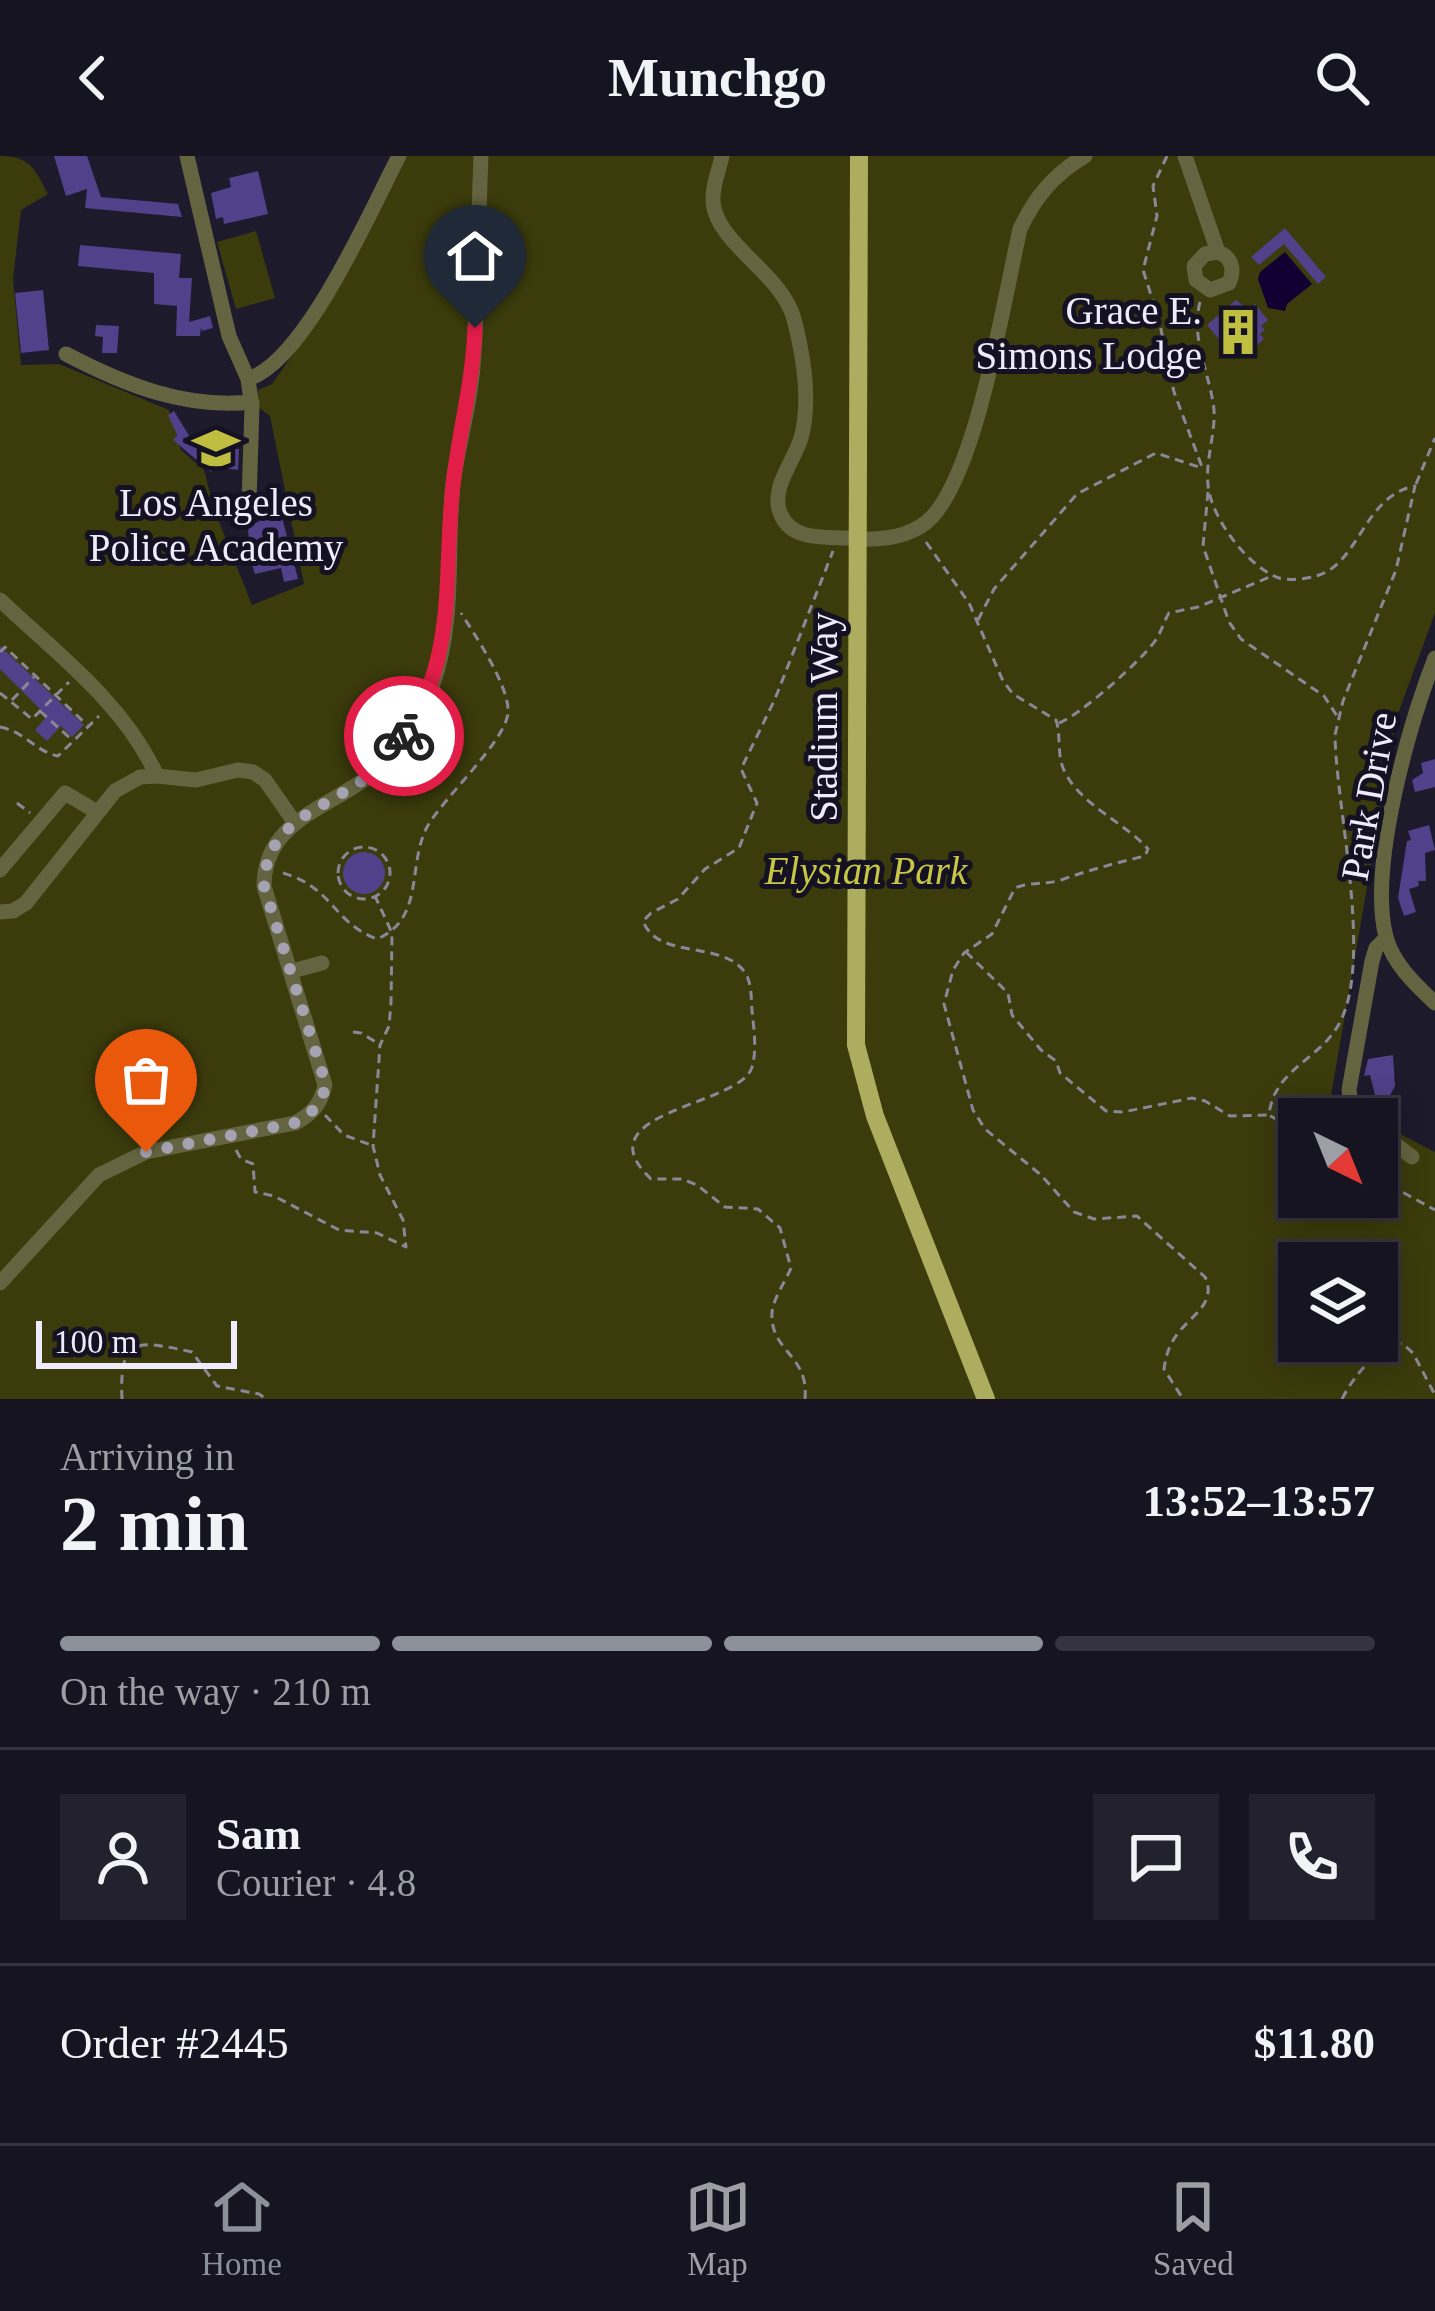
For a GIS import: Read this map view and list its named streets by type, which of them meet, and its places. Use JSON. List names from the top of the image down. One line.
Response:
{"streets":{"main road":["Stadium Way"],"street":["Park Drive"]},"parks":["Elysian Park"],"places":{"building":["Grace E. Simons Lodge"],"school or university":["Los Angeles Police Academy"]},"scale_bar":"100 m","north":"bottom right","page":{"header":"Munchgo","scale":"100 m","heading":["2 min","Arriving in","13:52–13:57"],"panel":["Sam","Courier · 4.8","Order #2445","$11.80"],"bar":"On the way · 210 m","tabs":["Home","Map","Saved"]}}
